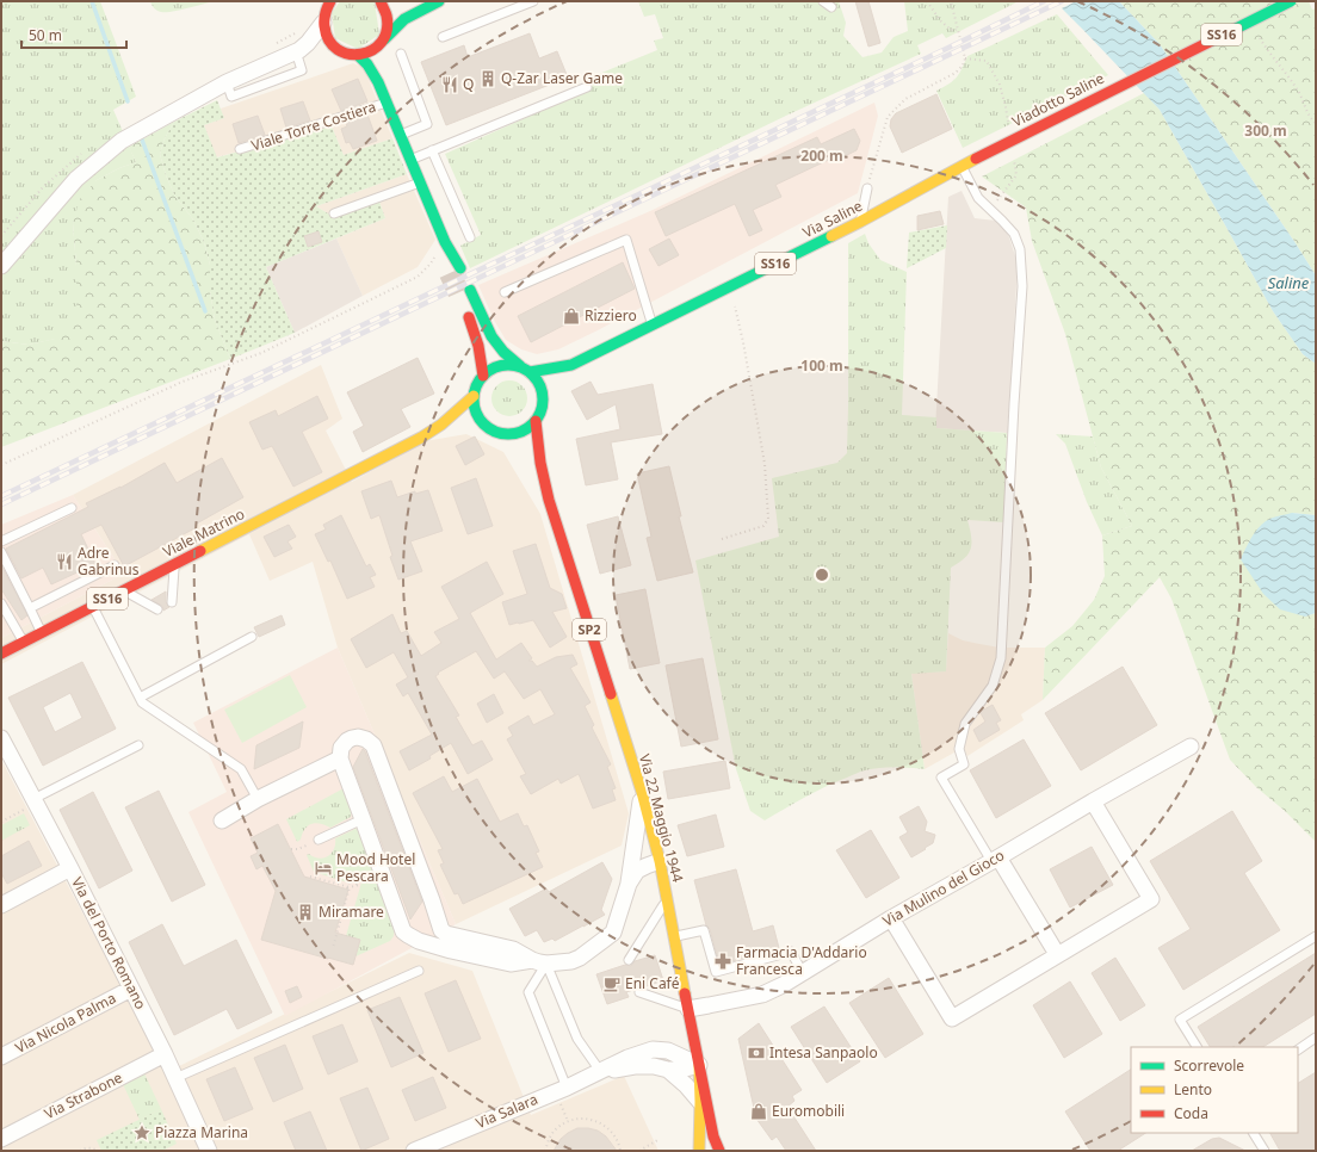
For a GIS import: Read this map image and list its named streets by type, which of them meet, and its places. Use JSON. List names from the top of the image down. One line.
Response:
{"streets":{"main road":["SS16","Viadotto Saline","Viale Torre Costiera","Via Saline","Viale Matrino","SP2","Via 22 Maggio 1944"],"street":["Via Mulino del Gioco","Via del Porto Romano","Via Nicola Palma","Via Strabone","Via Salara"]},"crossings":[["SS16","Via Saline"],["SS16","Viale Matrino"],["SS16","Via 22 Maggio 1944"],["Viadotto Saline","Via Saline"],["Via Saline","Viale Matrino"],["Via Saline","Via 22 Maggio 1944"],["Viale Matrino","Via 22 Maggio 1944"],["Via 22 Maggio 1944","Via Mulino del Gioco"],["Via 22 Maggio 1944","Via Salara"],["Via del Porto Romano","Via Nicola Palma"],["Via del Porto Romano","Via Strabone"]],"water":["Saline"],"places":{"building":["Q-Zar Laser Game","Miramare"],"restaurant":["Q","Adre Gabrinus"],"shop":["Rizziero","Euromobili"],"hotel":["Mood Hotel Pescara"],"pharmacy":["Farmacia D'Addario Francesca"],"cafe":["Eni Café"],"bank":["Intesa Sanpaolo"],"place":["Piazza Marina"]},"legend":["Scorrevole","Lento","Coda"],"scale_bar":"50 m","rings":["300 m","200 m","100 m"]}
